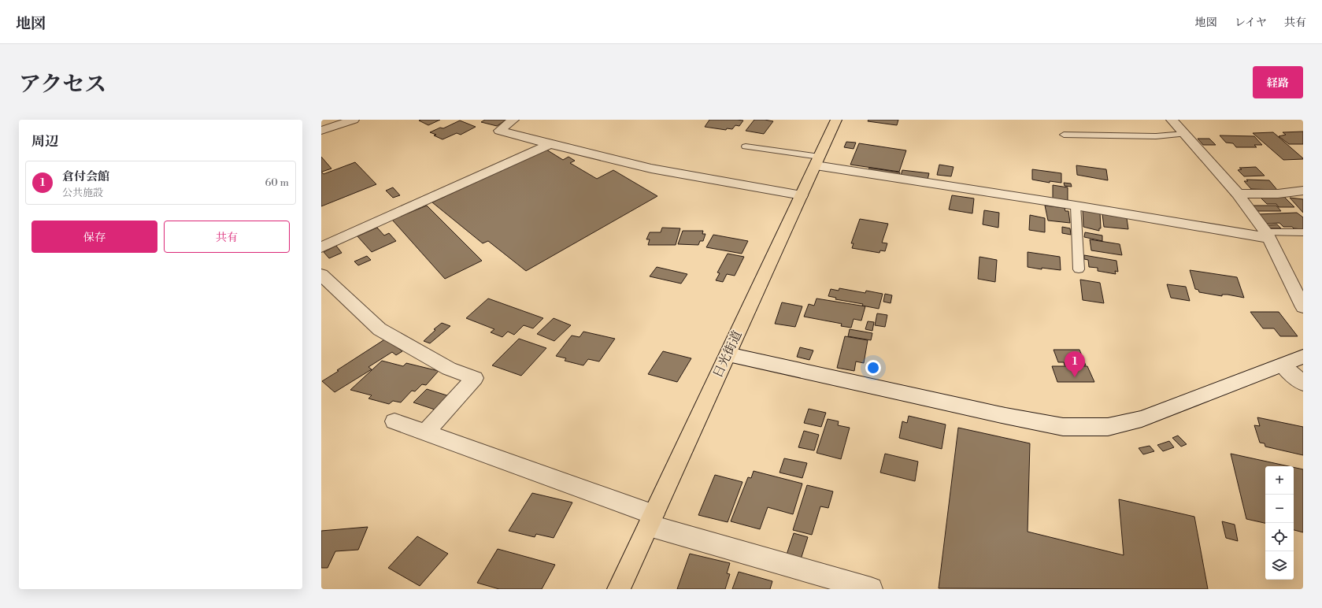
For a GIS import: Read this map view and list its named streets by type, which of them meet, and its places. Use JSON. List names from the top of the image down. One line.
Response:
{"streets":{"highway":["日光街道"]},"page":{"header":"地図","nav":["地図","レイヤ","共有"],"title":"アクセス","buttons":["経路",["保存","共有"]],"heading":"周辺","list":[{"mark":"1","name":"倉付会館","note":"公共施設","value":"60 m"}],"pins":"1","map_buttons":["+","−"]}}
